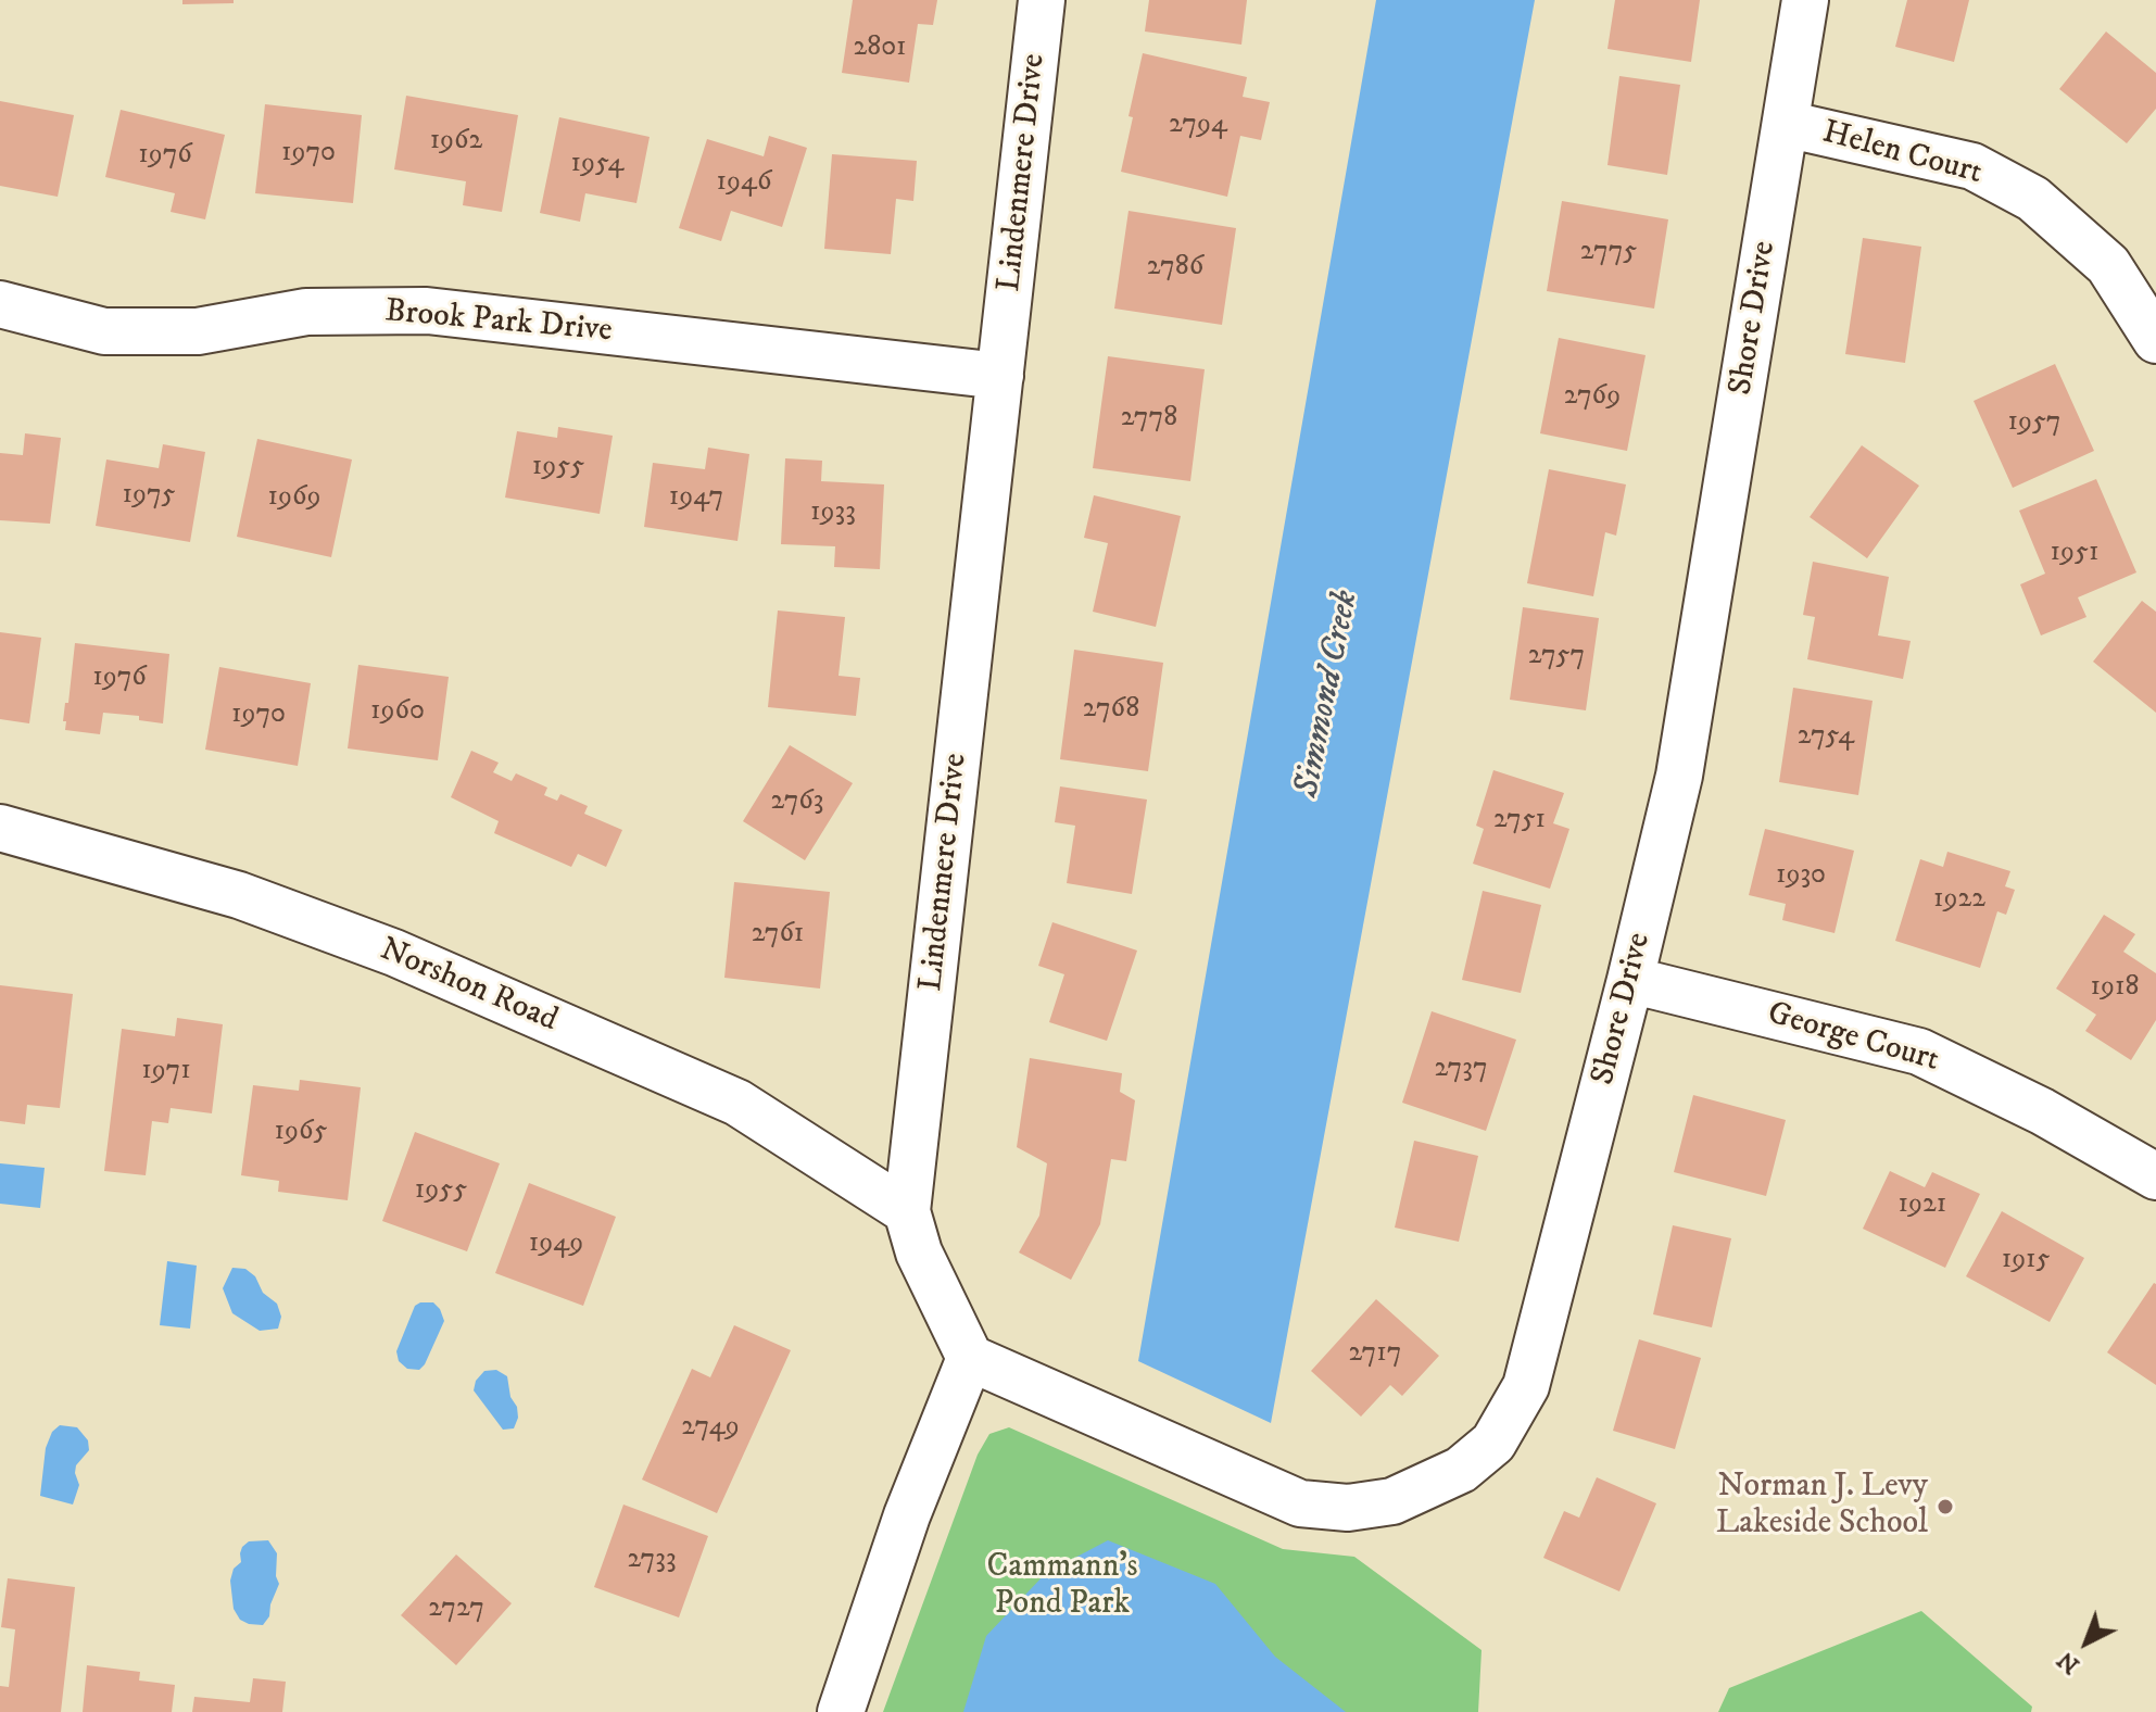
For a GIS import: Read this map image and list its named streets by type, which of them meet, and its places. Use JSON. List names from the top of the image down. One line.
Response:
{"streets":{"street":["Helen Court","Lindenmere Drive","Shore Drive","Brook Park Drive","Norshon Road","George Court"]},"crossings":[["Helen Court","Shore Drive"],["Lindenmere Drive","Shore Drive"],["Lindenmere Drive","Brook Park Drive"],["Lindenmere Drive","Norshon Road"],["Shore Drive","George Court"]],"water":["Simmond Creek"],"parks":["Cammann's Pond Park"],"places":["Norman J. Levy Lakeside School"],"house_numbers":["2801","2794","1962","1970","1976","1954","1946","2775","2786","2769","2778","1957","1955","1975","1969","1947","1933","1951","2757","1976","2768","1960","1970","2754","2763","2751","1930","1922","2761","1918","2737","1971","1965","1955","1921","1949","1915","2717","2749","2733","2727"],"north":"bottom left"}
